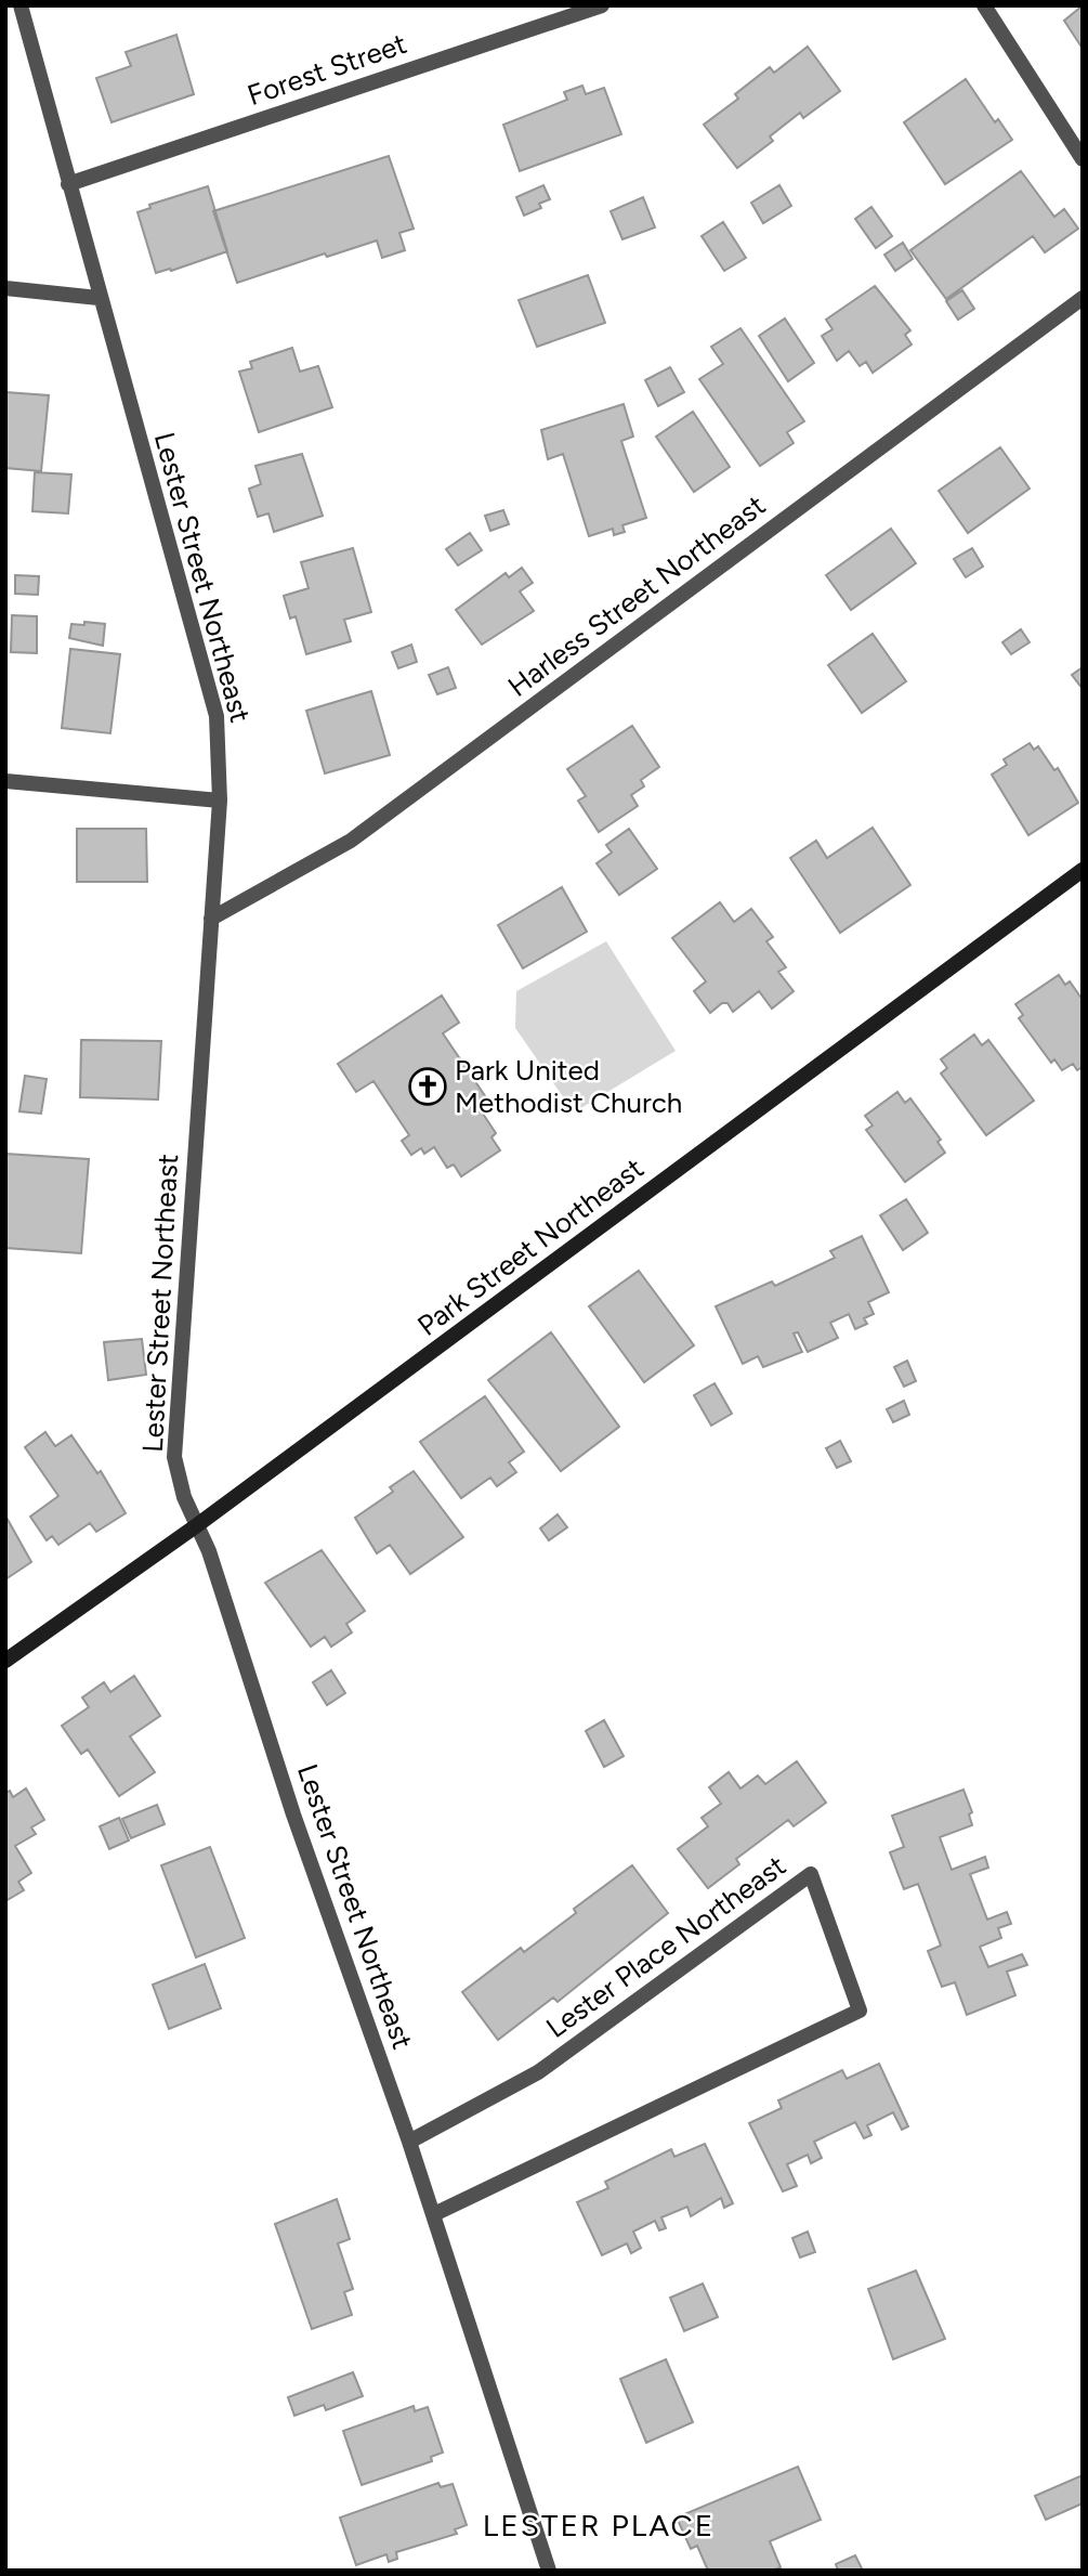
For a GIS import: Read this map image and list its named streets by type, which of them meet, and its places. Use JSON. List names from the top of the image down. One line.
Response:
{"streets":{"street":["Forest Street","Lester Street Northeast","Harless Street Northeast","Park Street Northeast","Lester Place Northeast"]},"crossings":[["Forest Street","Lester Street Northeast"],["Lester Street Northeast","Harless Street Northeast"],["Lester Street Northeast","Park Street Northeast"],["Lester Street Northeast","Lester Place Northeast"]],"districts":["LESTER PLACE"],"places":{"church":["Park United Methodist Church"]}}
